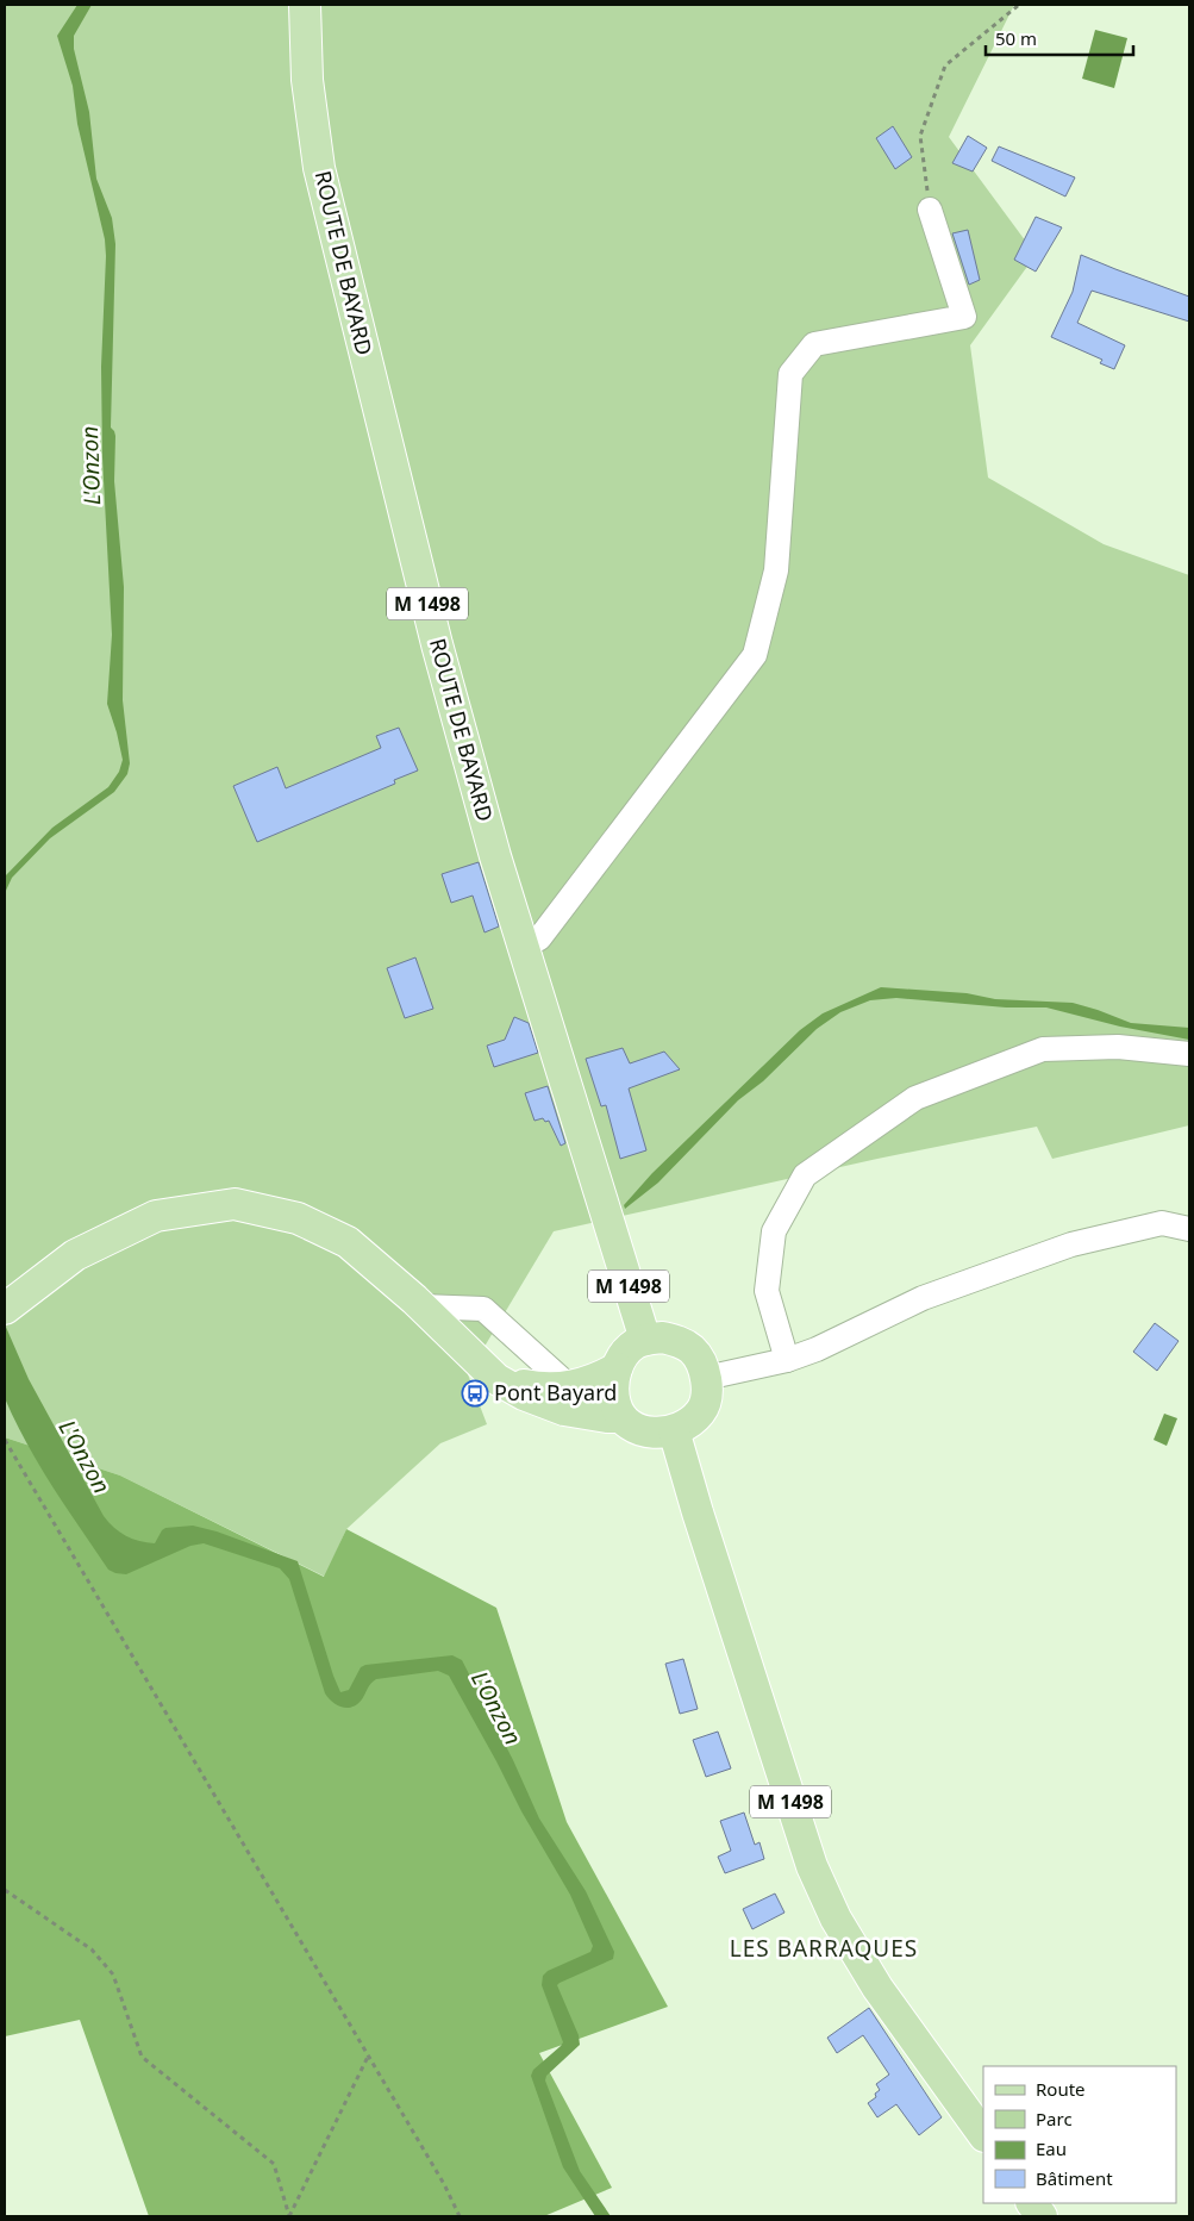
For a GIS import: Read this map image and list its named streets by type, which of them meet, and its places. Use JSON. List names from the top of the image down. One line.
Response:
{"streets":{"main road":["ROUTE DE BAYARD","M 1498"]},"crossings":[["ROUTE DE BAYARD","M 1498"]],"districts":["LES BARRAQUES"],"water":["L'Onzon"],"places":{"bus stop":["Pont Bayard"]},"legend":["Route","Parc","Eau","Bâtiment"],"scale_bar":"50 m"}
